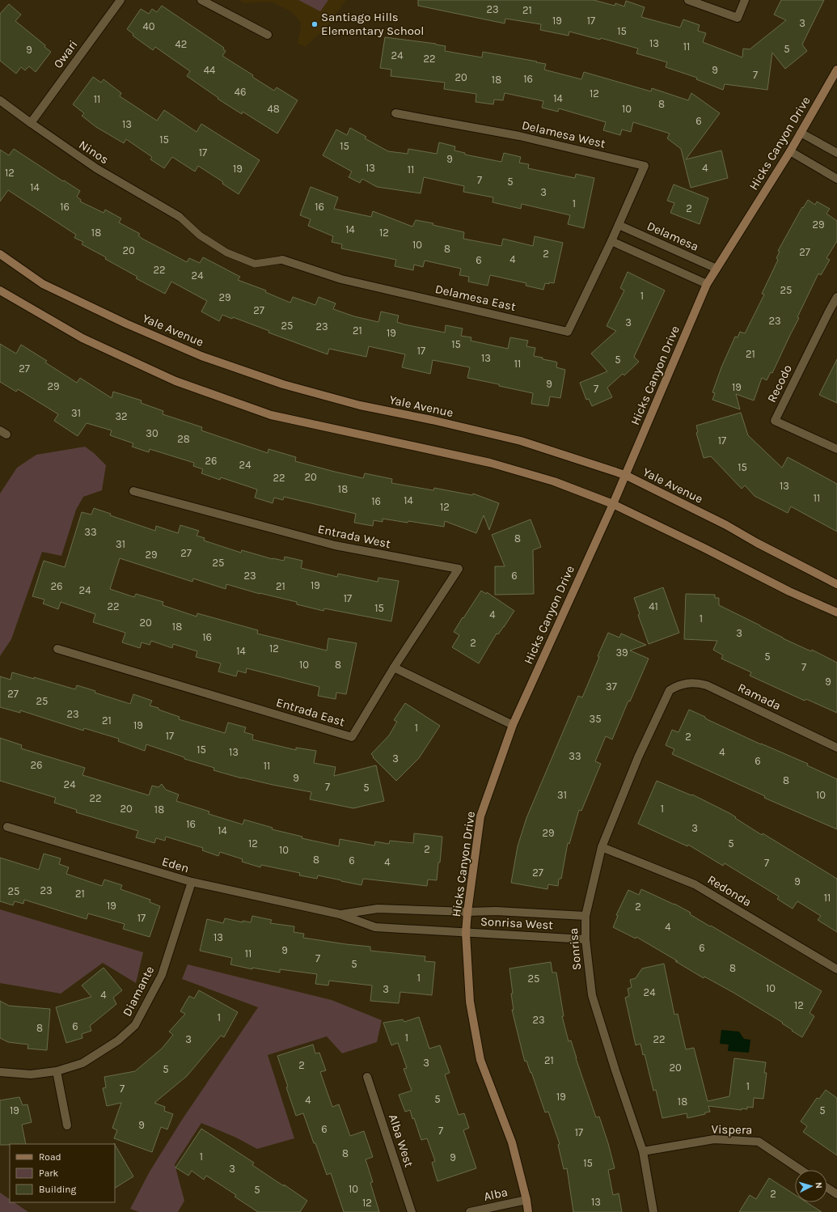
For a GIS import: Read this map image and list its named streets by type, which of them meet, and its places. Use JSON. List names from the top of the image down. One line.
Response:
{"streets":{"main road":["Hicks Canyon Drive","Yale Avenue"],"street":["Owari","Delamesa West","Ninos","Delamesa","Delamesa East","Recodo","Entrada West","Ramada","Entrada East","Eden","Redonda","Sonrisa West","Sonrisa","Diamante","Vispera","Alba West","Alba"]},"crossings":[["Owari","Ninos"],["Delamesa West","Delamesa"],["Delamesa West","Delamesa East"],["Hicks Canyon Drive","Delamesa"],["Hicks Canyon Drive","Yale Avenue"],["Hicks Canyon Drive","Eden"],["Hicks Canyon Drive","Sonrisa West"],["Hicks Canyon Drive","Alba"],["Entrada West","Entrada East"],["Ramada","Sonrisa"],["Eden","Sonrisa West"],["Eden","Diamante"],["Redonda","Sonrisa"],["Sonrisa West","Sonrisa"],["Sonrisa","Vispera"]],"places":["Santiago Hills Elementary School"],"house_numbers":["23","21","19","17","3","40","15","13","42","11","5","9","24","22","44","9","7","20","16","18","46","12","14","11","8","48","10","6","13","15","15","17","9","13","4","19","11","12","7","5","14","3","1","16","16","2","29","14","18","12","10","8","20","27","2","4","6","22","24","25","1","29","27","23","3","25","23","21","19","15","17","21","13","5","11","27","9","29","19","7","31","32","30","28","17","26","24","15","20","22","13","18","11","14","16","12","33","8","31","27","29","25","23","6","19","26","21","24","17","22","41","15","4","1","20","18","3","16","2","12","14","39","5","10","8","7","9","37","27","25","23","35","21","19","1","17","2","15","13","4","33","3","6","26","11","9","8","24","7","5","31","10","22","20","1","18","16","3","14","29","12","5","2","10","8","6","4","7","27","9","23","25","21","11","19","2","17","4","13","6","9","11","7","5","8","1","25","10","3","24","4","12","1","23","6","8","1","3","22","21","3","2","20","5","1","7","19","5","4","18","19","5","9","6","7","17","8","1","9","15","3","10","5","2","13","12"],"legend":["Road","Park","Building"],"north":"right"}
